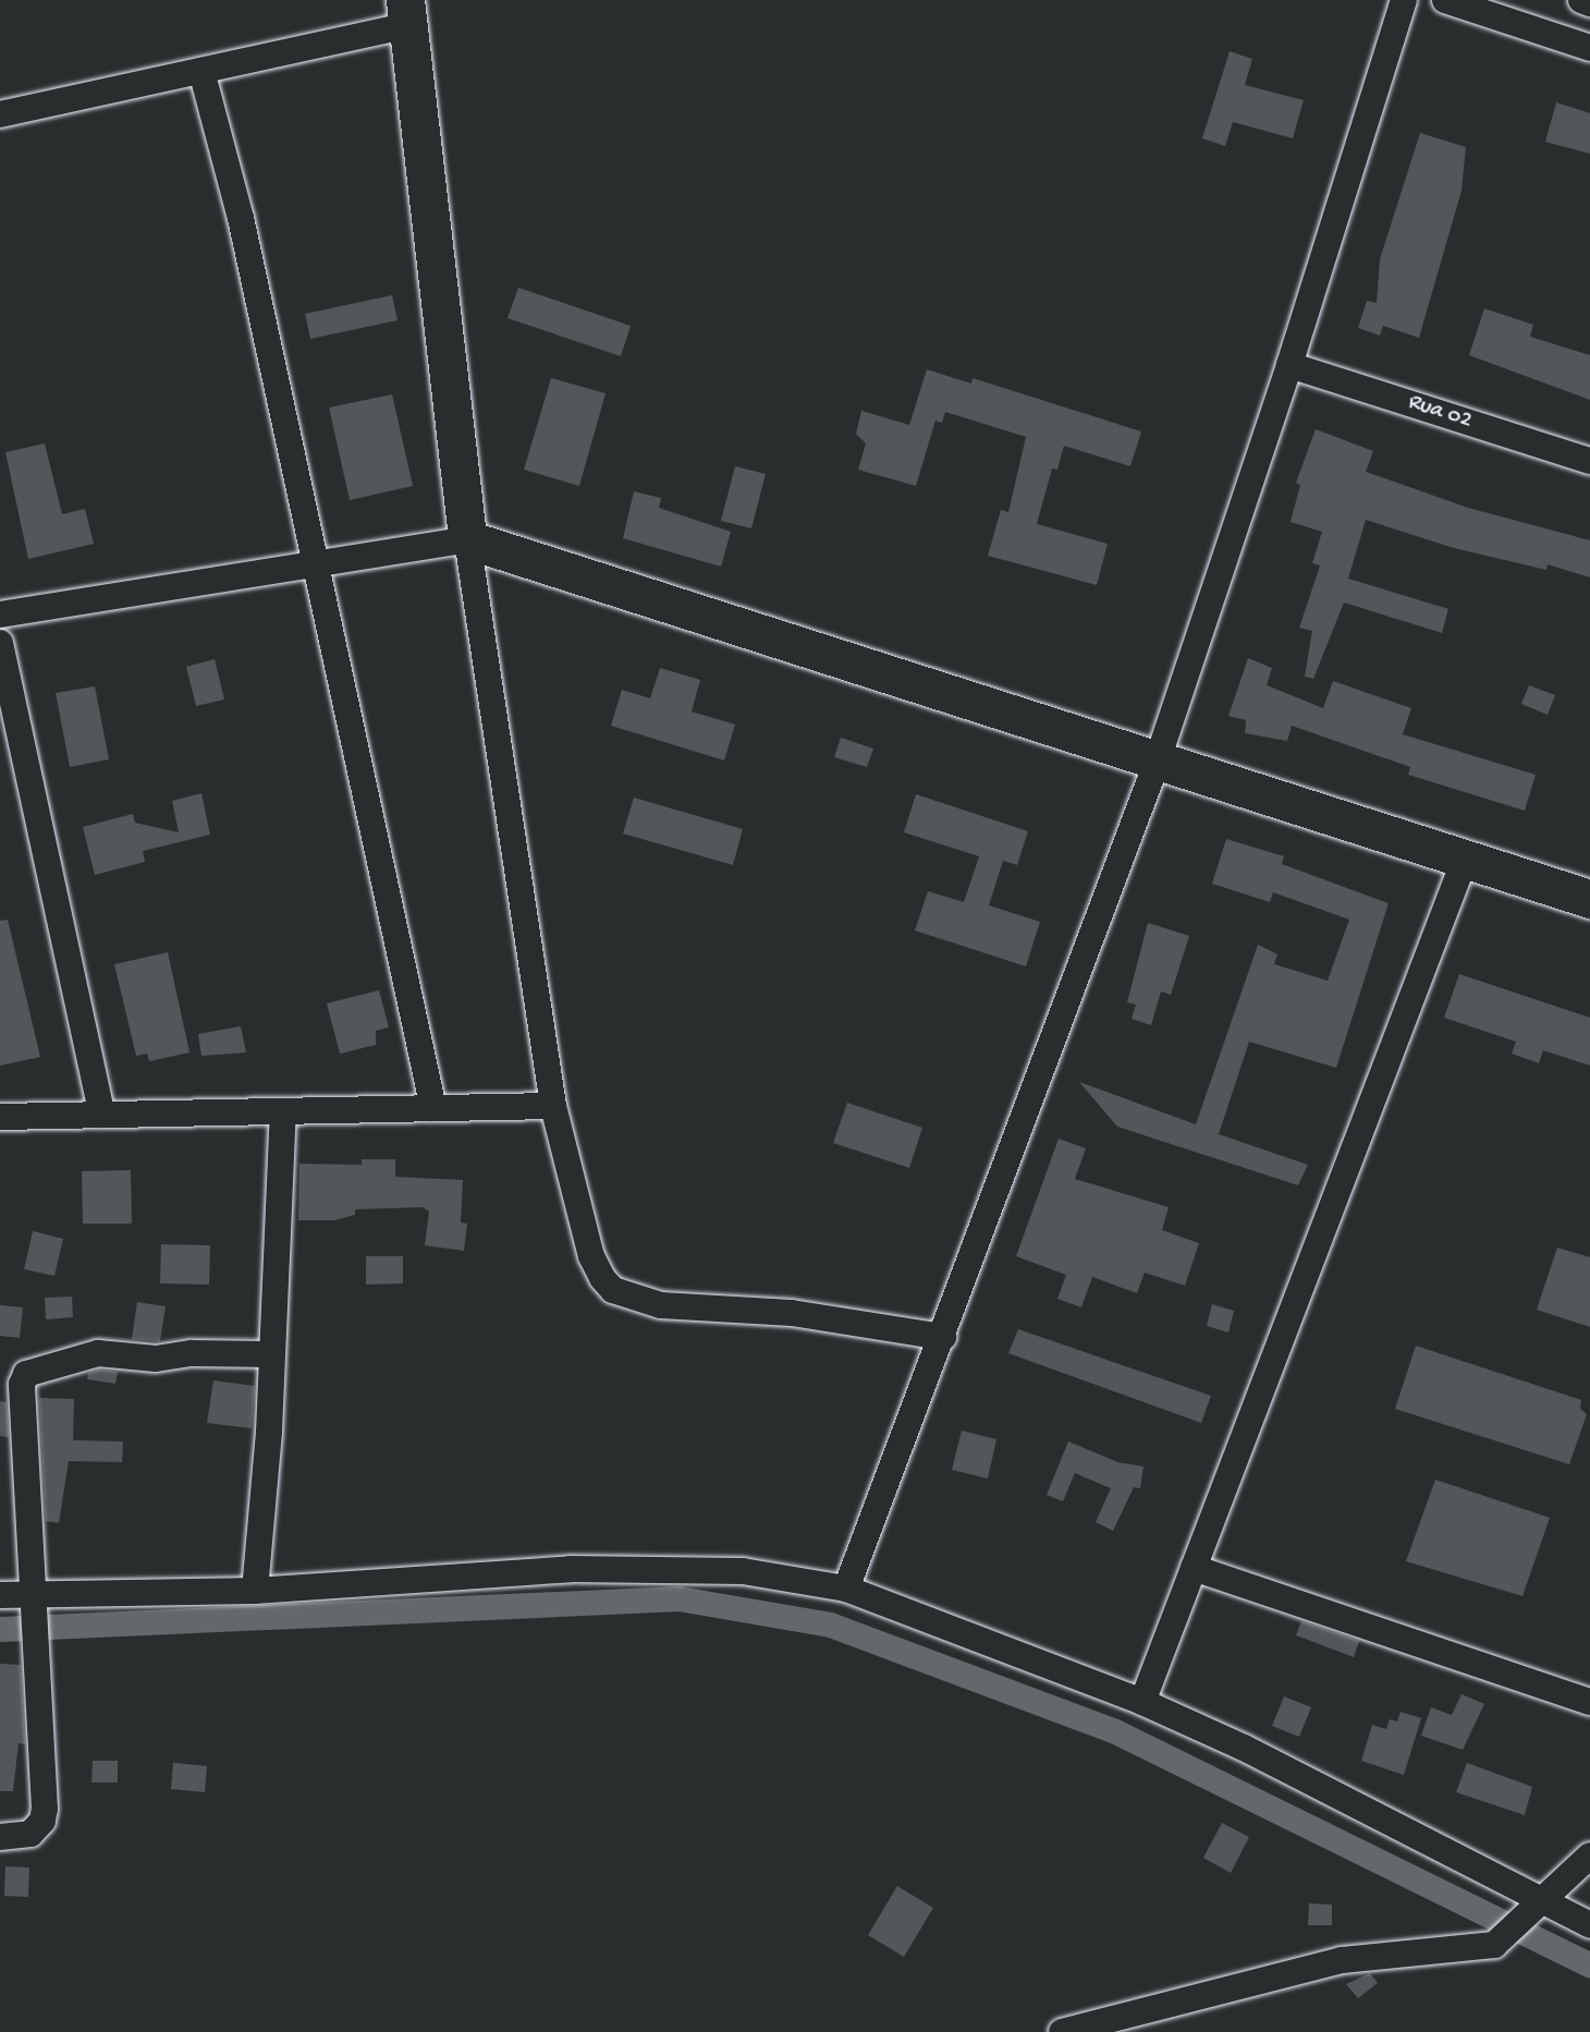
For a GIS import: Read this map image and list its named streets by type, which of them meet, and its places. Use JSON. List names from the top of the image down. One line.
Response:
{"streets":{"street":["Rua 02"]}}
